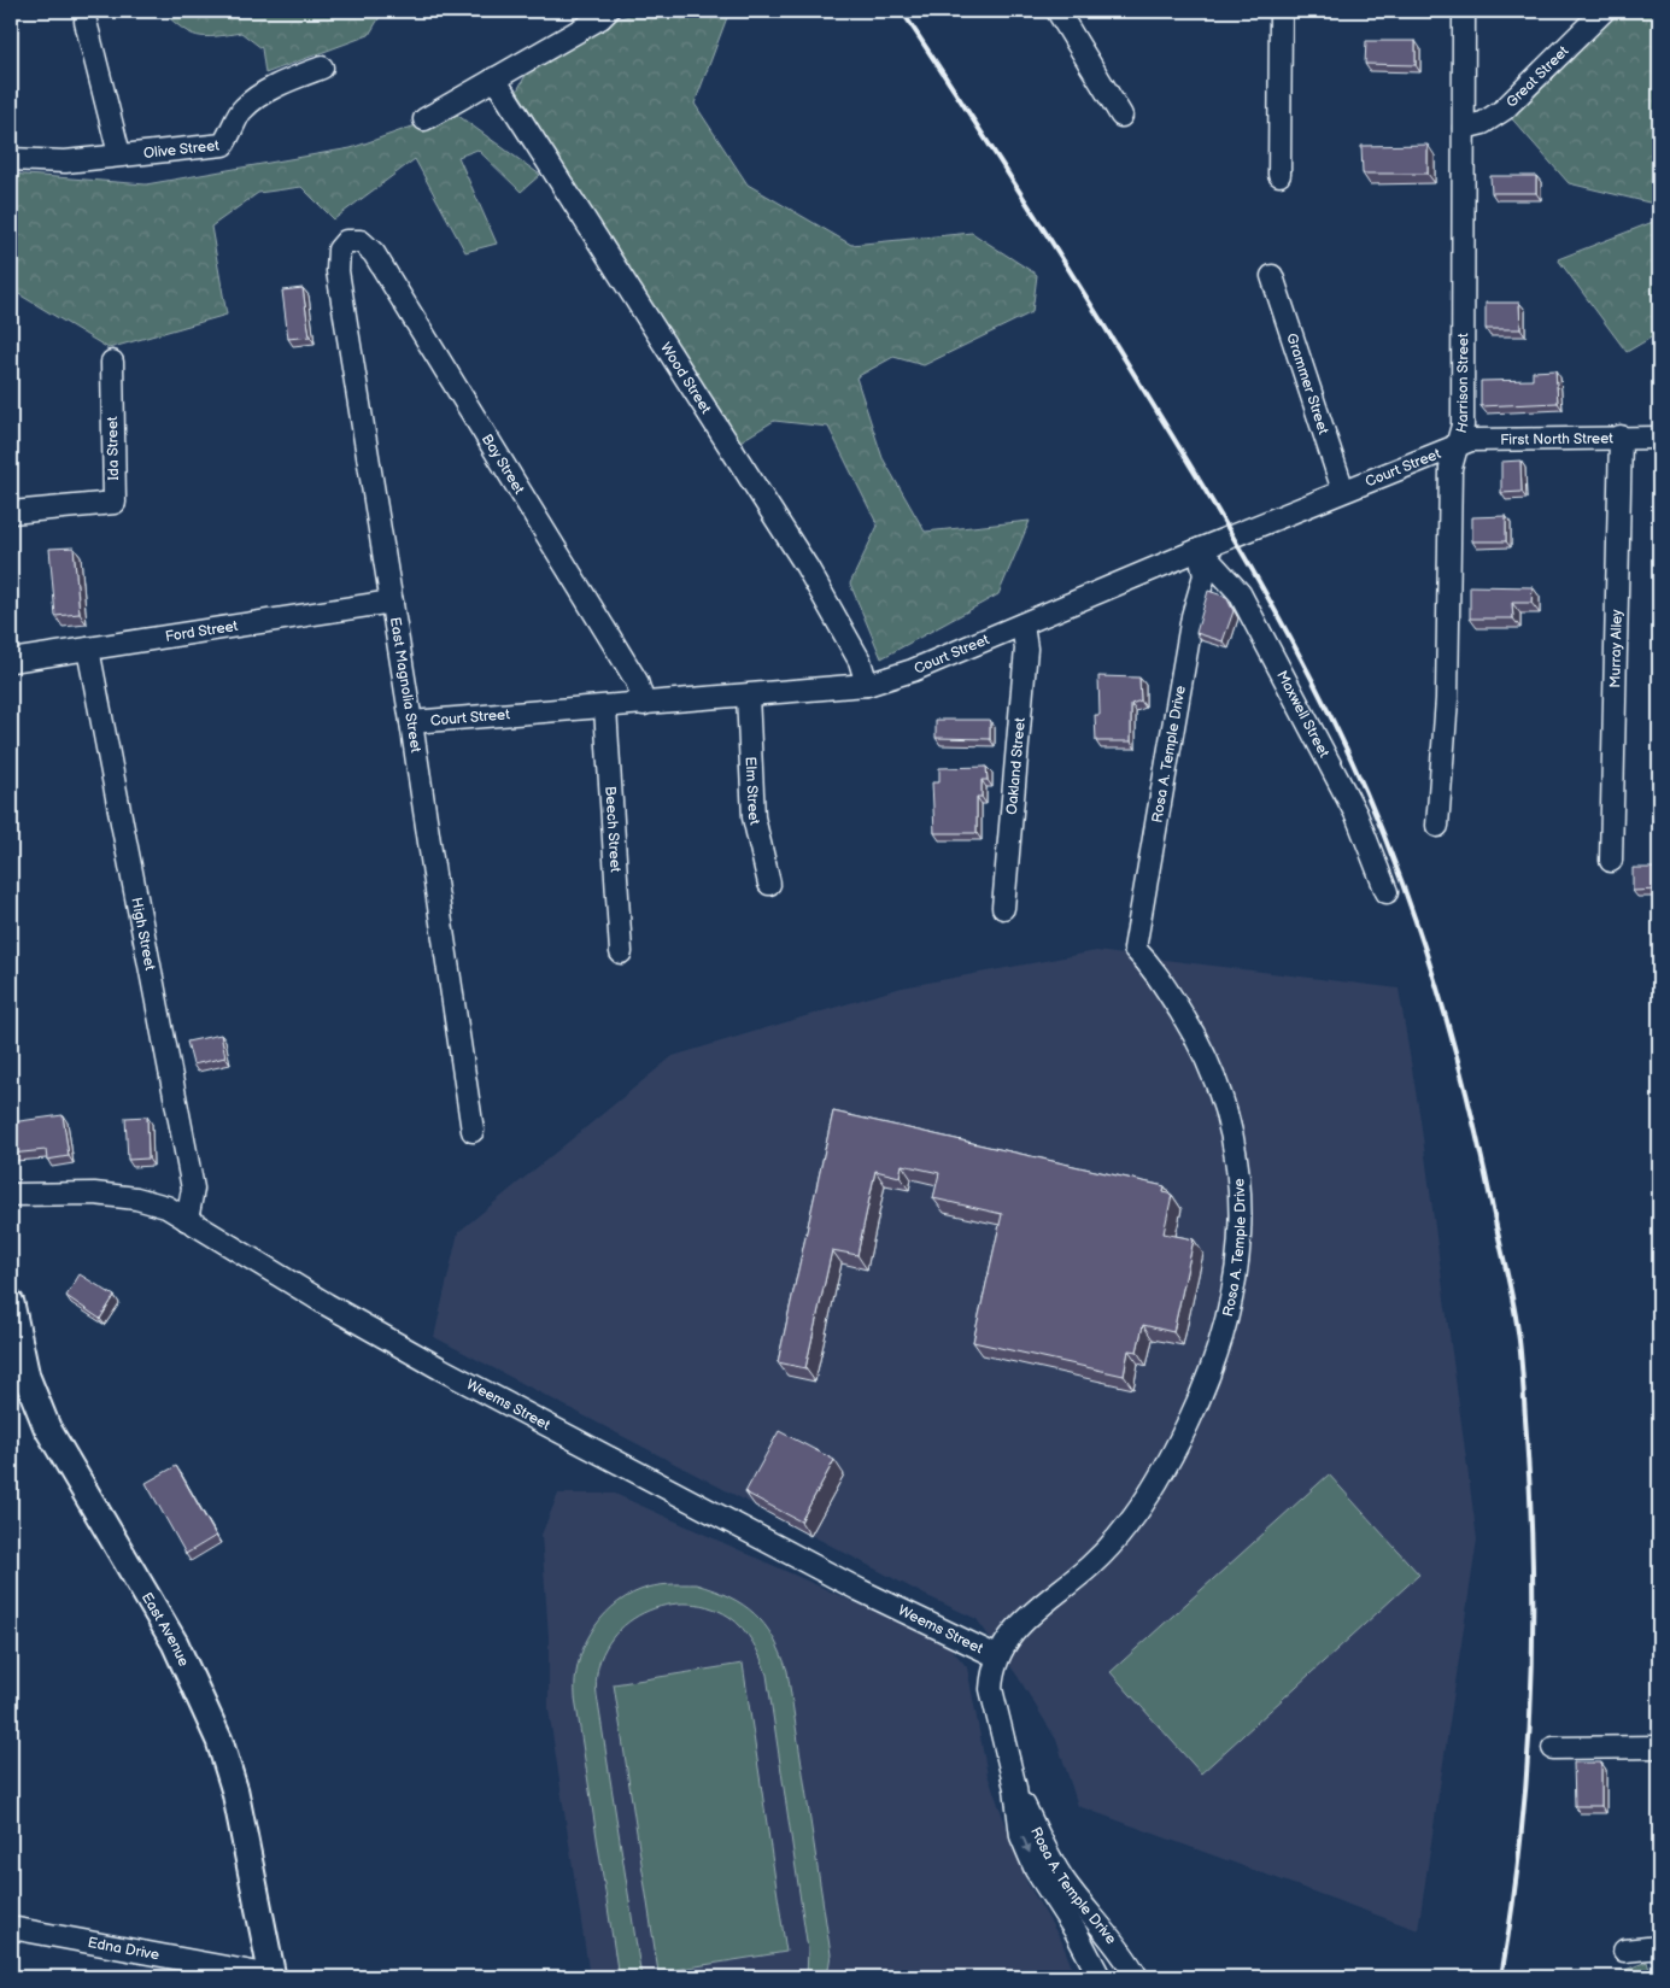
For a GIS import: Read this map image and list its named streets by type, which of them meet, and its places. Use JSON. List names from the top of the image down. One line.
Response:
{"streets":{"street":["Great Street","Olive Street","Wood Street","Grammer Street","Harrison Street","First North Street","Ida Street","Bay Street","Court Street","Ford Street","Murray Alley","East Magnolia Street","Maxwell Street","Rosa A. Temple Drive","Oakland Street","Elm Street","Beech Street","High Street","Weems Street","East Avenue","Edna Drive"]},"crossings":[["Great Street","Harrison Street"],["Wood Street","Court Street"],["Grammer Street","Court Street"],["Harrison Street","First North Street"],["Harrison Street","Court Street"],["First North Street","Court Street"],["First North Street","Murray Alley"],["Bay Street","Court Street"],["Bay Street","East Magnolia Street"],["Court Street","East Magnolia Street"],["Court Street","Maxwell Street"],["Court Street","Rosa A. Temple Drive"],["Court Street","Oakland Street"],["Court Street","Elm Street"],["Court Street","Beech Street"],["Ford Street","East Magnolia Street"],["Ford Street","High Street"],["Maxwell Street","Rosa A. Temple Drive"],["Rosa A. Temple Drive","Weems Street"],["High Street","Weems Street"],["East Avenue","Edna Drive"]]}
